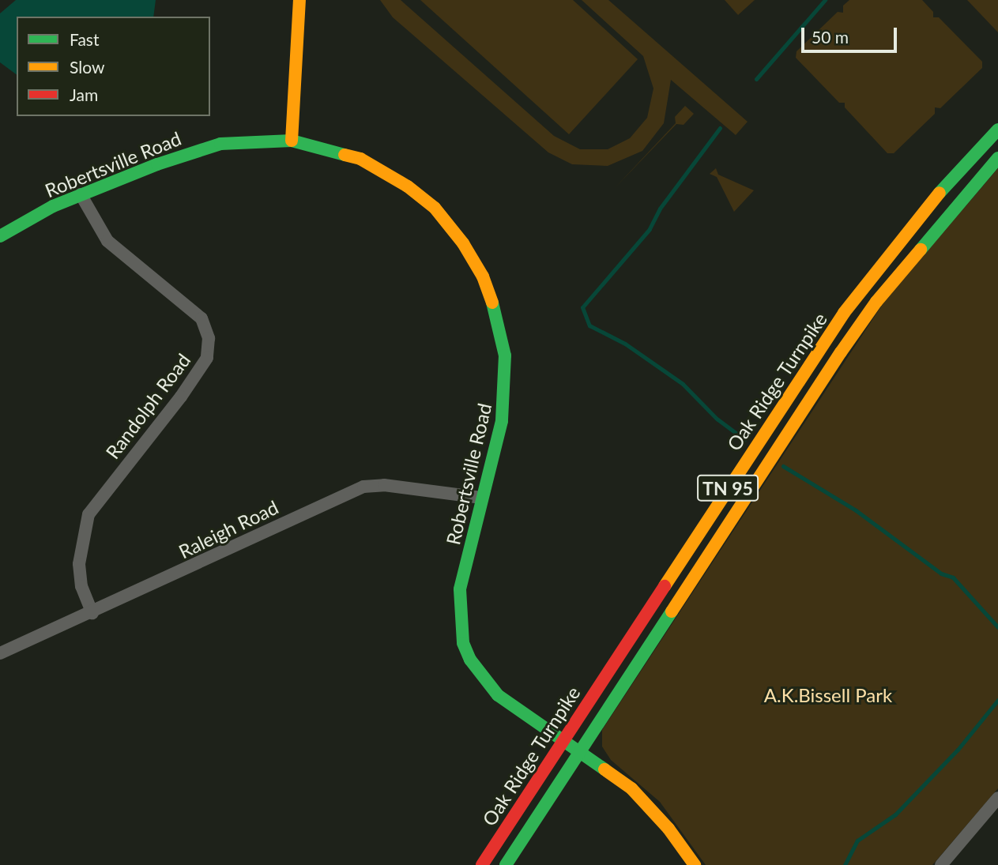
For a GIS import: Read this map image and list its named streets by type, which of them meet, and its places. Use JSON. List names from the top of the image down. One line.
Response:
{"streets":{"main road":["Robertsville Road","Oak Ridge Turnpike","TN 95"],"street":["Randolph Road","Raleigh Road"]},"crossings":[["Robertsville Road","Oak Ridge Turnpike"],["Robertsville Road","Randolph Road"],["Robertsville Road","Raleigh Road"],["Randolph Road","Raleigh Road"]],"parks":["A.K.Bissell Park"],"legend":["Fast","Slow","Jam"],"scale_bar":"50 m"}
